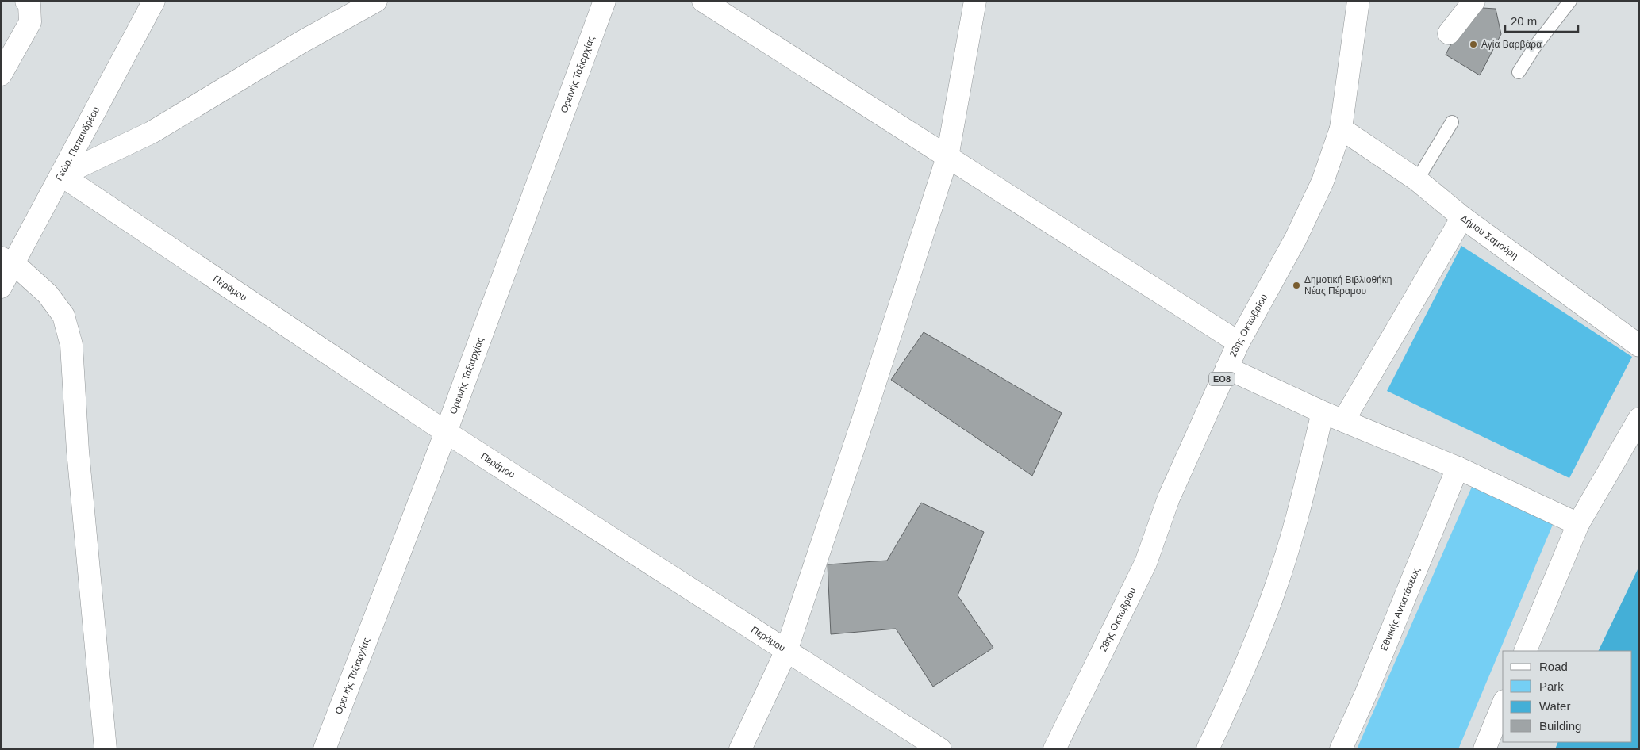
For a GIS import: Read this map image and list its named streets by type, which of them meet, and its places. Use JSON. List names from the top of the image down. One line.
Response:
{"streets":{"street":["Ορεινής Ταξιαρχίας","Γεώρ. Παπανδρέου","Δήμου Σαμούρη","Περάμου","28ης Οκτωβρίου","ΕΟ8","Εθνικής Αντιστάσεως"]},"crossings":[["Ορεινής Ταξιαρχίας","Περάμου"],["Γεώρ. Παπανδρέου","Περάμου"],["Δήμου Σαμούρη","28ης Οκτωβρίου"]],"places":["Αγία Βαρβάρα","Δημοτική Βιβλιοθήκη Νέας Πέραμου"],"legend":["Road","Park","Water","Building"],"scale_bar":"20 m"}
